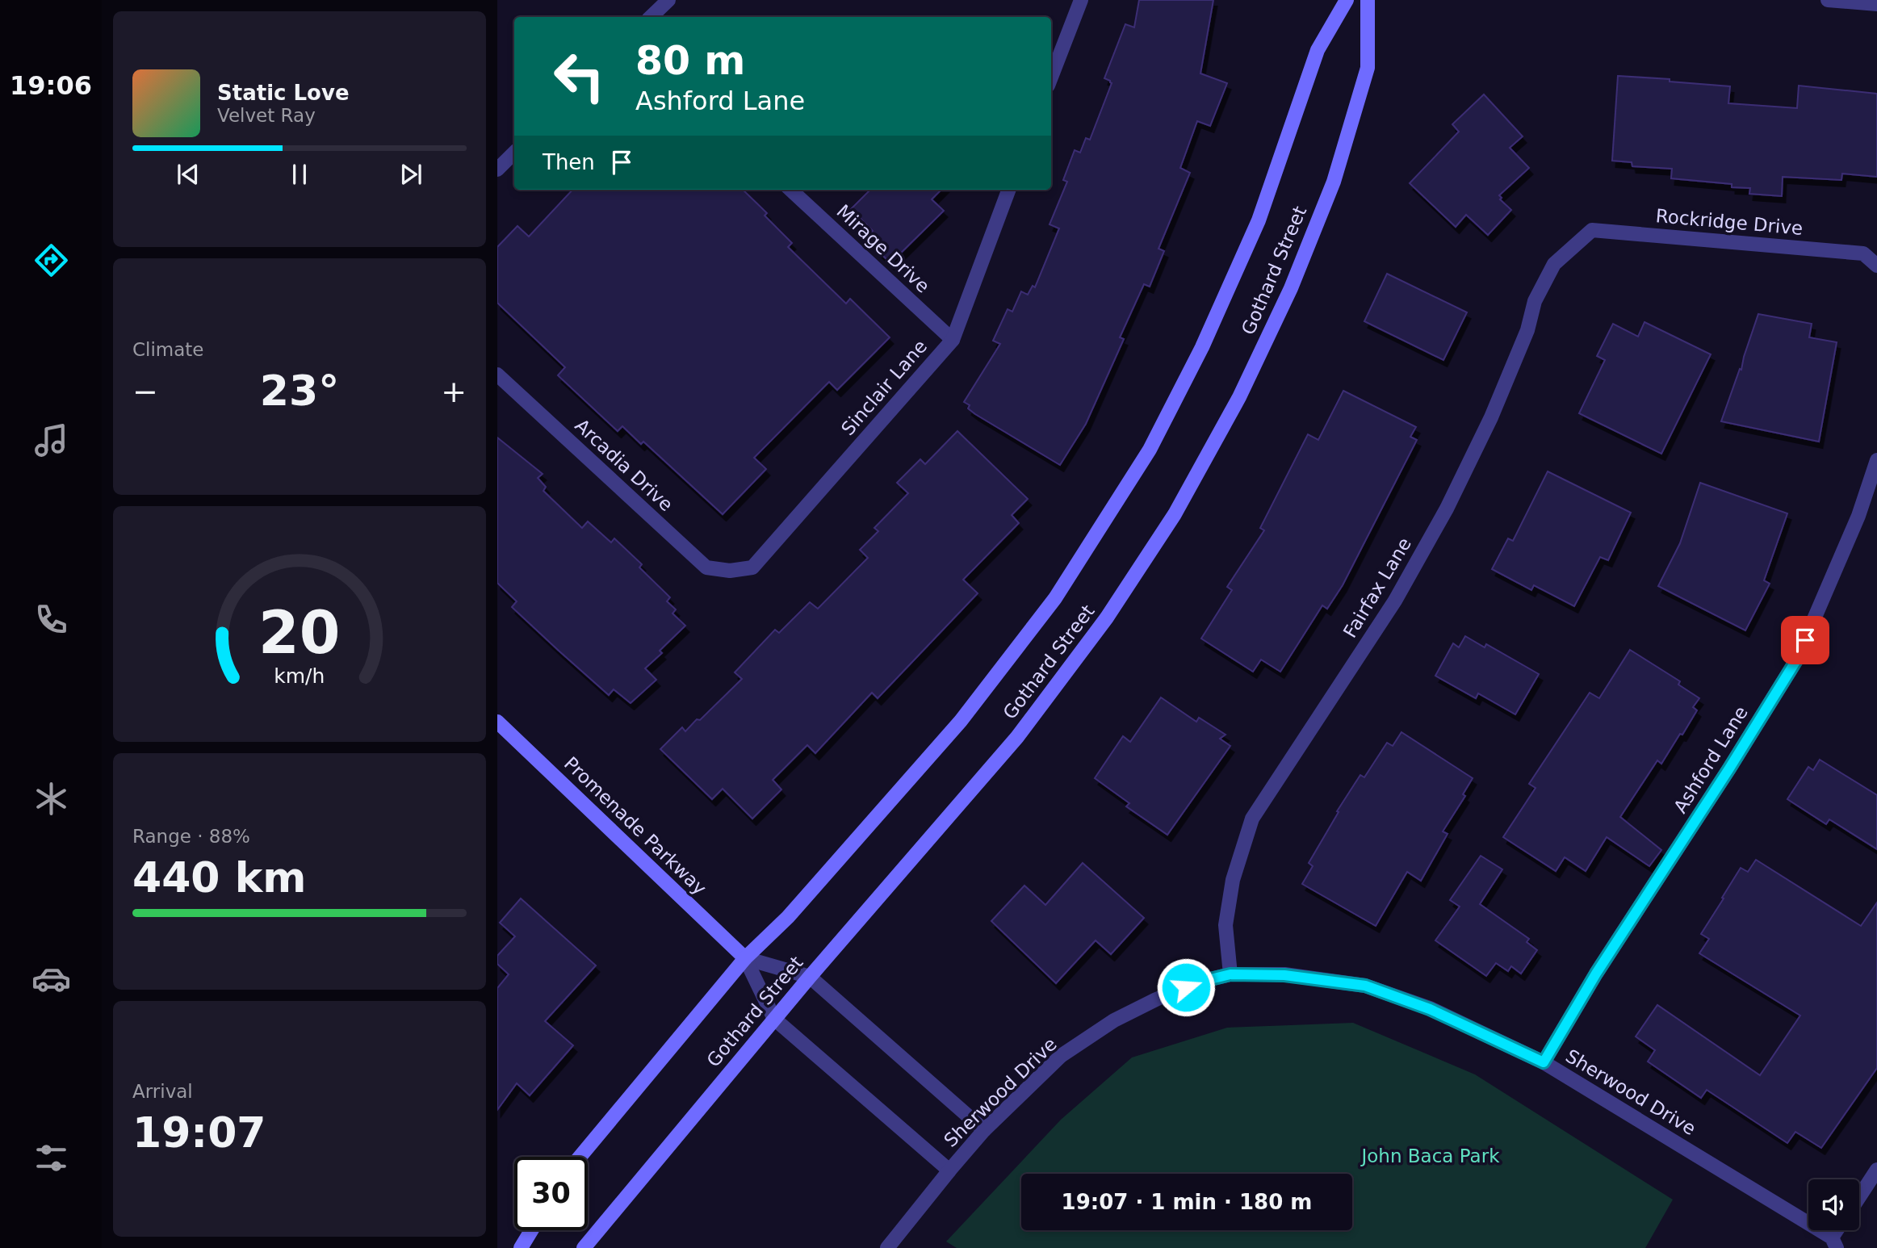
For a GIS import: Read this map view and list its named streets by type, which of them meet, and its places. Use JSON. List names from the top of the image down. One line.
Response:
{"streets":{"street":["Rockridge Drive","Mirage Drive","Gothard Street","Sinclair Lane","Arcadia Drive","Fairfax Lane","Ashford Lane","Promenade Parkway","Sherwood Drive"]},"crossings":[["Rockridge Drive","Fairfax Lane"],["Mirage Drive","Sinclair Lane"],["Gothard Street","Promenade Parkway"],["Sinclair Lane","Arcadia Drive"],["Fairfax Lane","Sherwood Drive"],["Ashford Lane","Sherwood Drive"],["Promenade Parkway","Sherwood Drive"]],"parks":["John Baca Park"],"page":{"tabs":"19:06","turn":["80 m","Ashford Lane"],"song":["Static Love","Velvet Ray"],"then":"Then","tile":["Climate",["Range · 88%","440 km"],["Arrival","19:07"]],"heat":["−","23°","+"],"limit":"30","trip":"19:07 · 1 min · 180 m","gauge":["20","km/h"]}}
